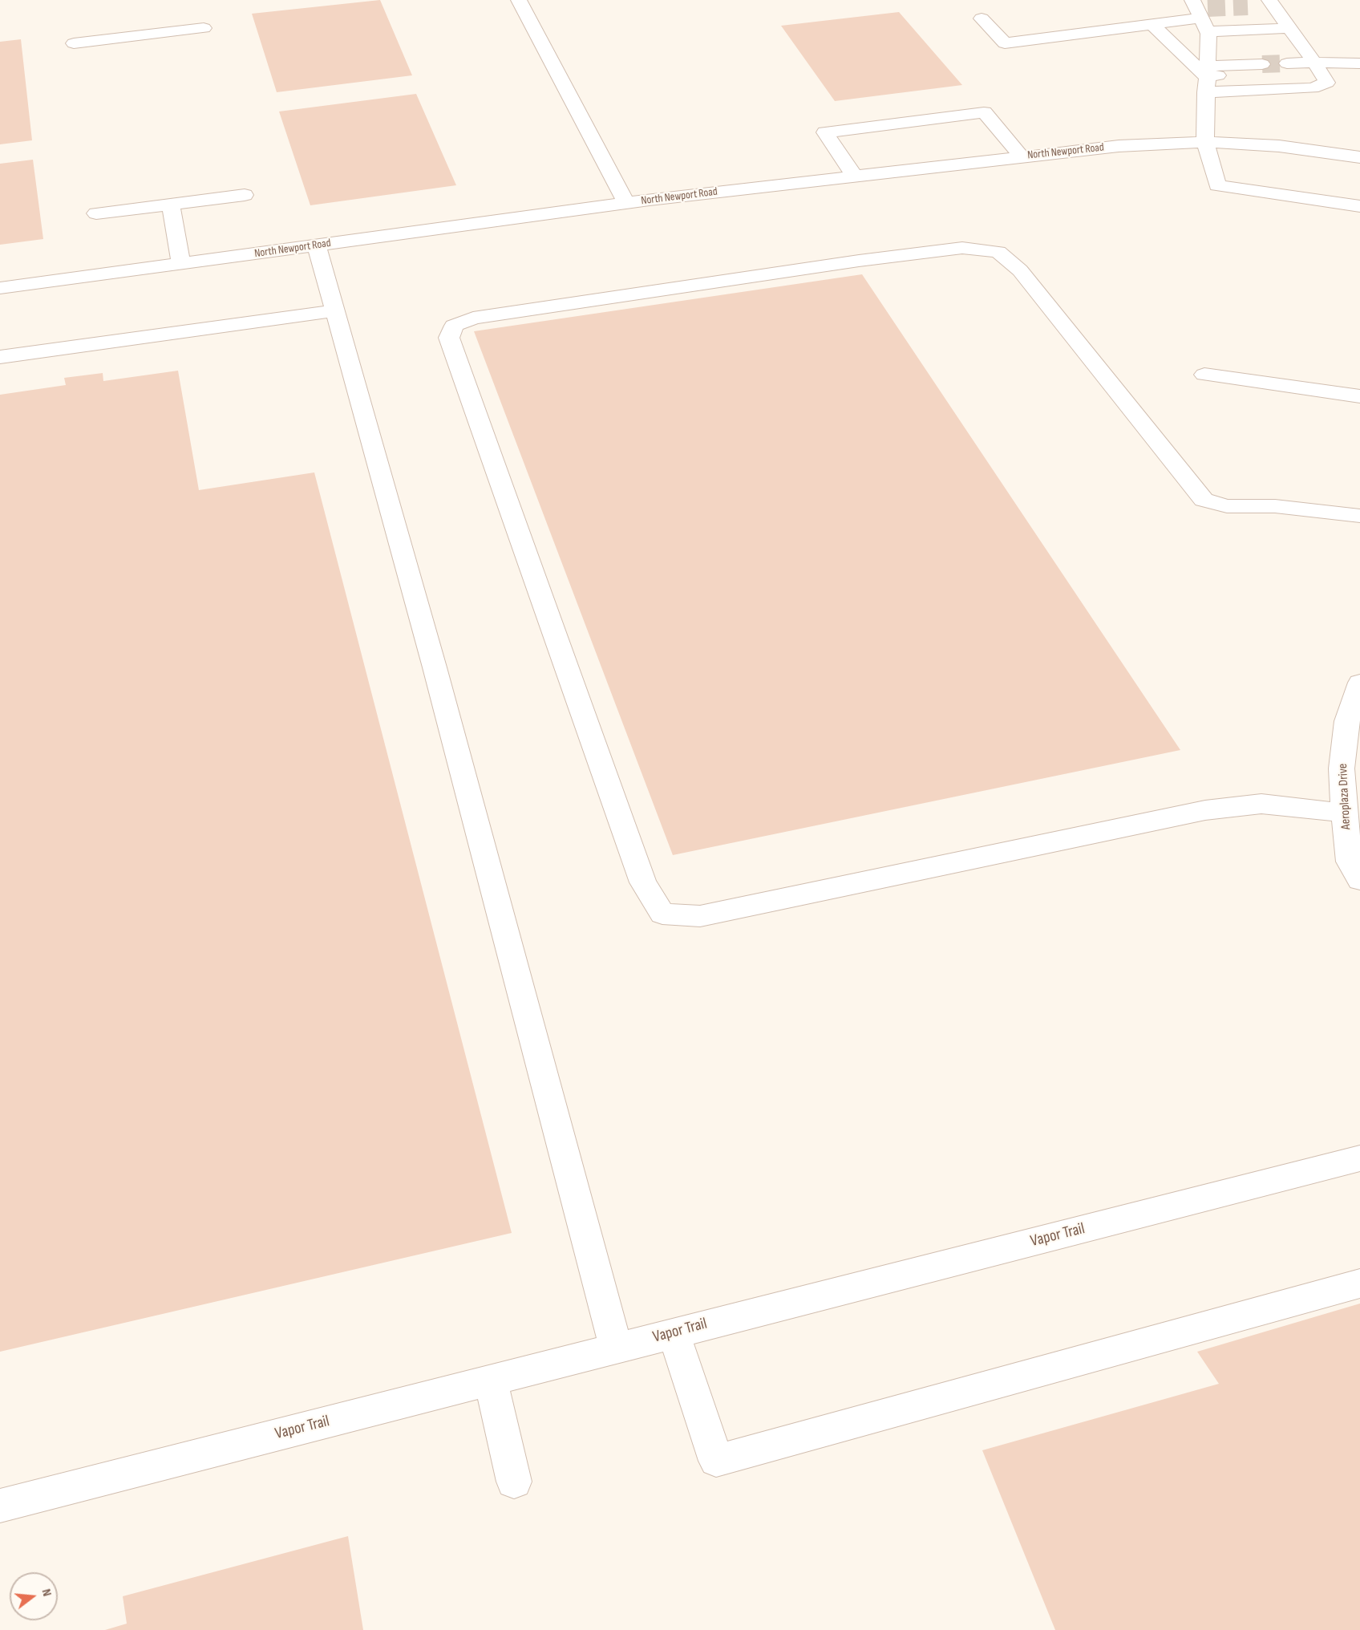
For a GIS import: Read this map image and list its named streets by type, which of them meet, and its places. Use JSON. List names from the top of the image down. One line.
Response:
{"streets":{"street":["North Newport Road","Aeroplaza Drive","Vapor Trail"]},"north":"right"}
